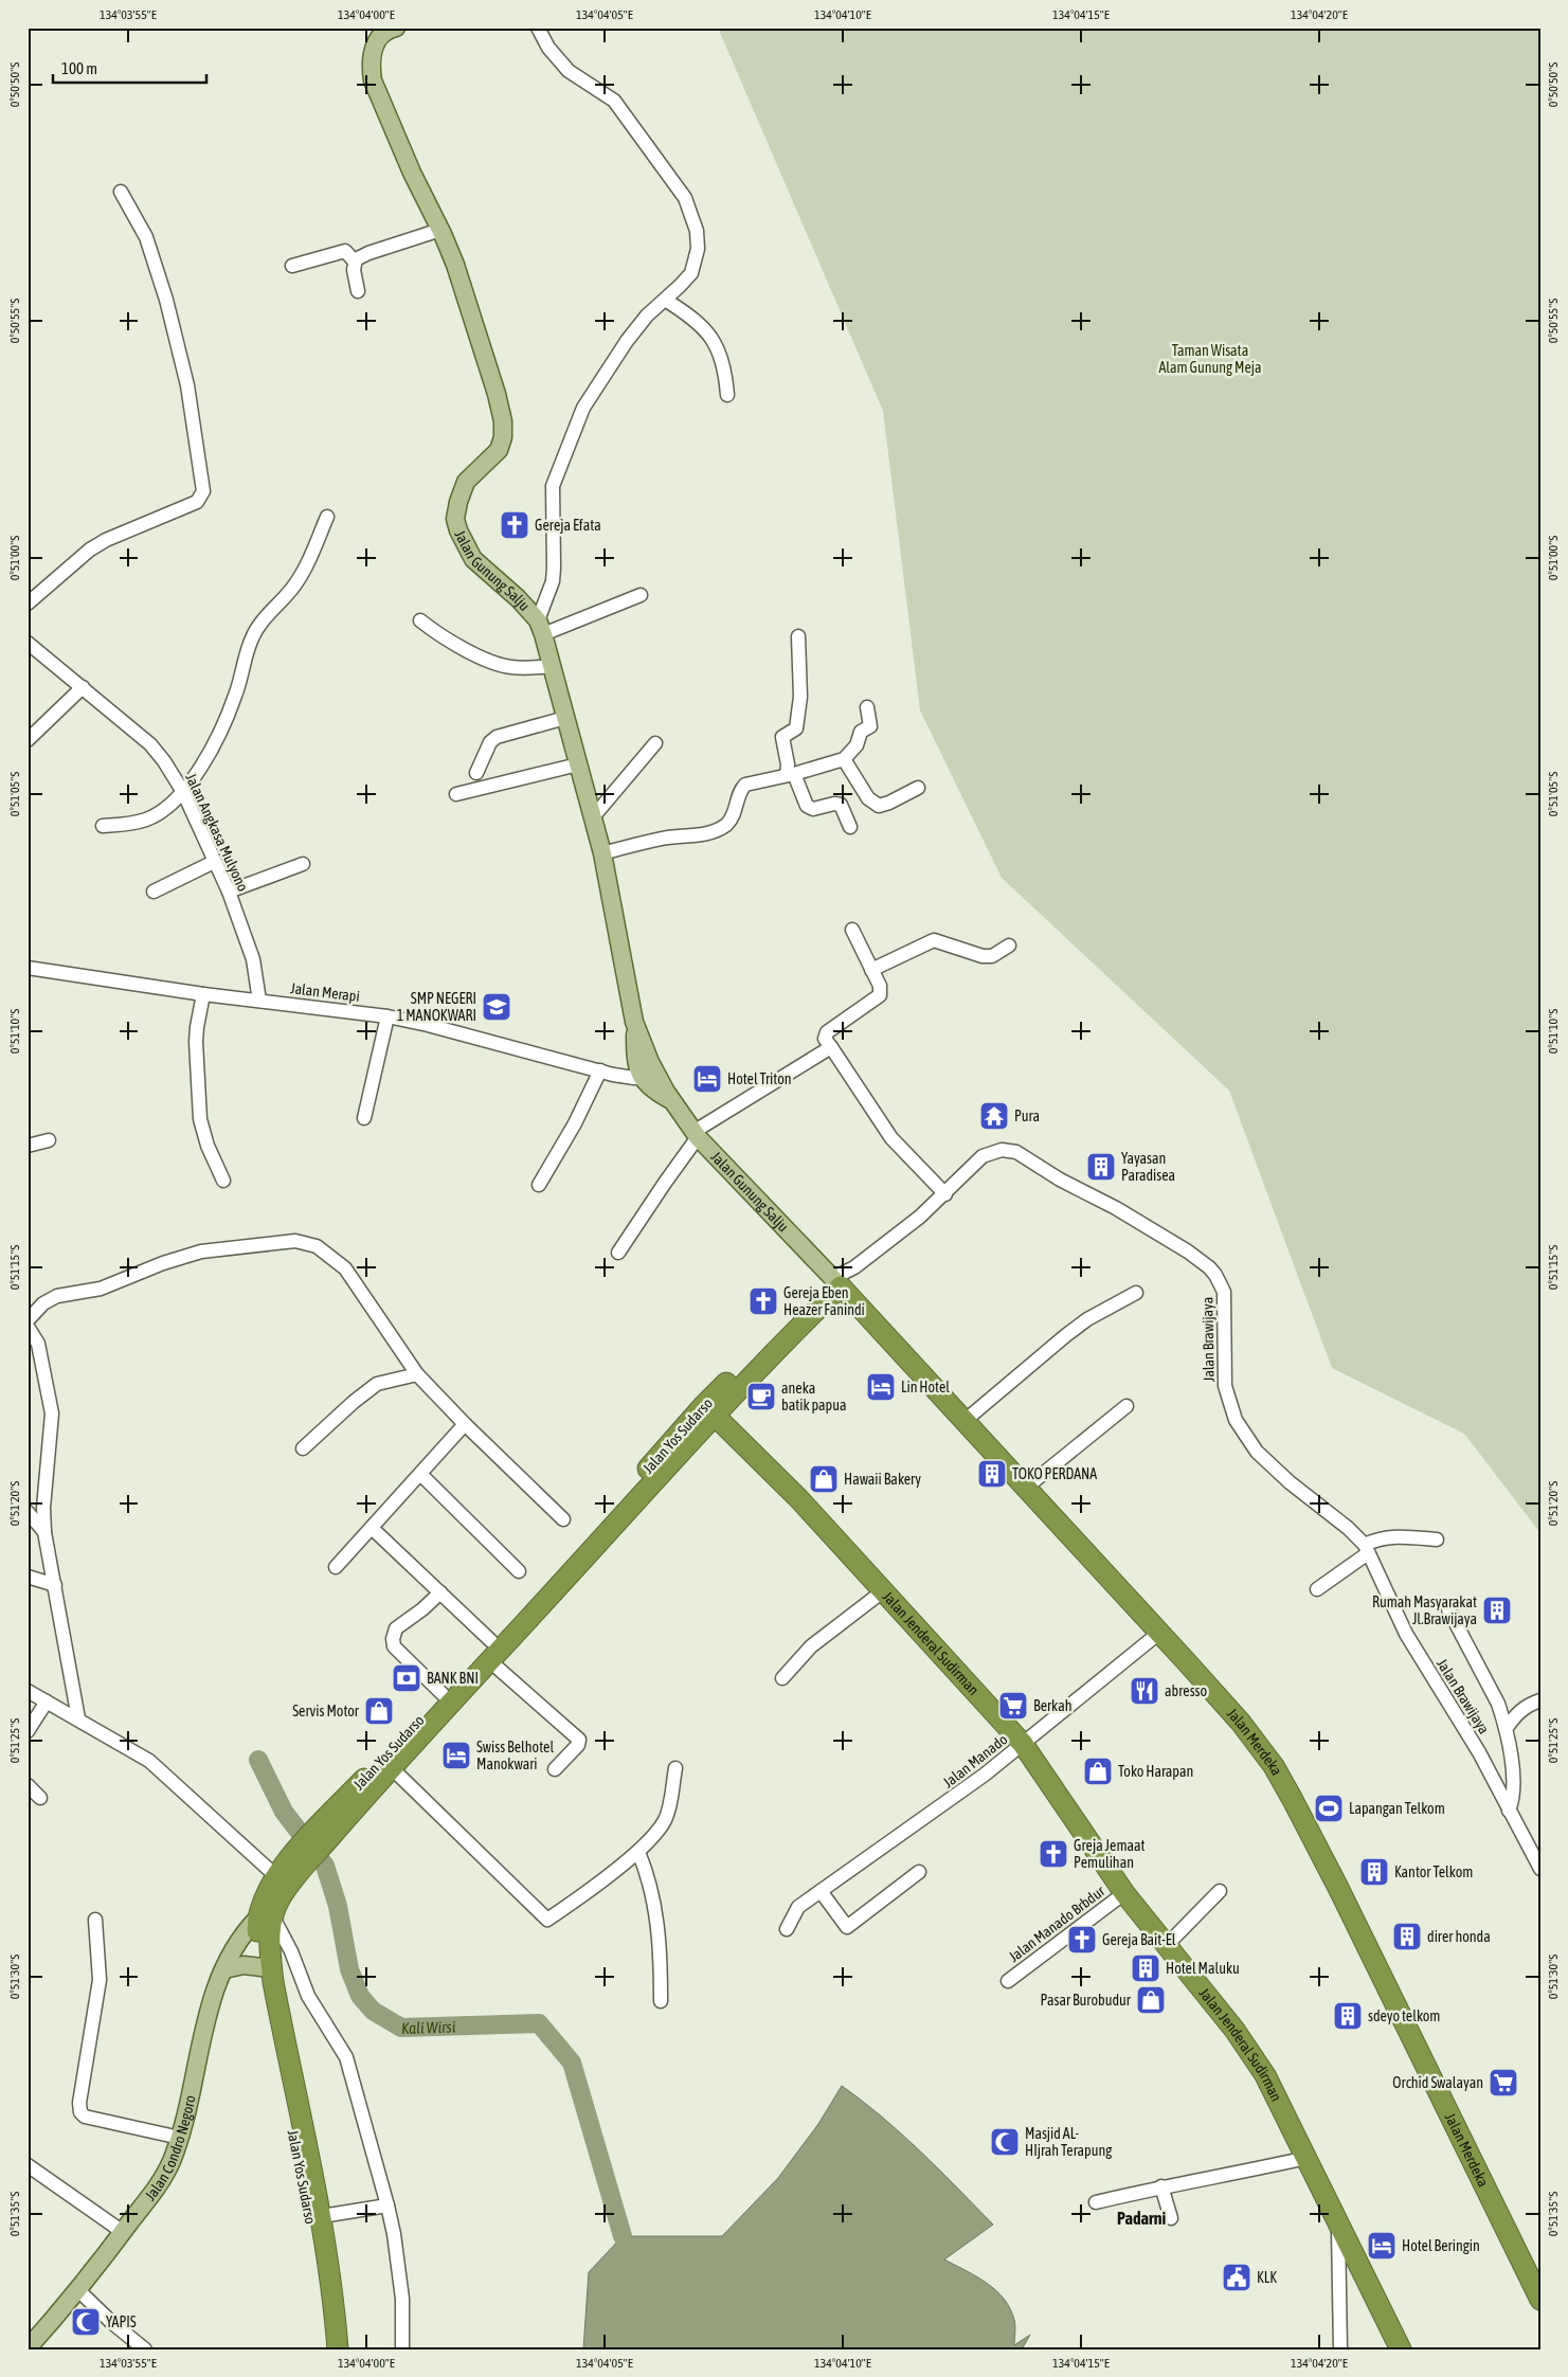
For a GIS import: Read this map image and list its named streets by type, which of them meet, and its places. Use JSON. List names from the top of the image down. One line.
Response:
{"streets":{"highway":["Jalan Yos Sudarso","Jalan Jenderal Sudirman","Jalan Merdeka"],"main road":["Jalan Gunung Salju","Jalan Condro Negoro"],"street":["Jalan Angkasa Mulyono","Jalan Merapi","Jalan Brawijaya","Jalan Manado","Jalan Manado Brbdur"]},"crossings":[["Jalan Gunung Salju","Jalan Merapi"],["Jalan Gunung Salju","Jalan Brawijaya"],["Jalan Gunung Salju","Jalan Yos Sudarso"],["Jalan Gunung Salju","Jalan Merdeka"],["Jalan Angkasa Mulyono","Jalan Merapi"],["Jalan Brawijaya","Jalan Yos Sudarso"],["Jalan Brawijaya","Jalan Merdeka"],["Jalan Yos Sudarso","Jalan Jenderal Sudirman"],["Jalan Yos Sudarso","Jalan Merdeka"],["Jalan Yos Sudarso","Jalan Condro Negoro"],["Jalan Jenderal Sudirman","Jalan Manado"],["Jalan Jenderal Sudirman","Jalan Manado Brbdur"],["Jalan Merdeka","Jalan Manado"]],"districts":["Padarni"],"water":["Kali Wirsi"],"parks":["Taman Wisata Alam Gunung Meja"],"places":{"church":["Gereja Efata","Gereja Eben Heazer Fanindi","Greja Jemaat Pemulihan","Gereja Bait-El"],"school or university":["SMP NEGERI 1 MANOKWARI"],"hotel":["Hotel Triton","Lin Hotel","Swiss Belhotel Manokwari","Hotel Beringin"],"temple":["Pura"],"building":["Yayasan Paradisea","TOKO PERDANA","Rumah Masyarakat Jl.Brawijaya","Kantor Telkom","direr honda","Hotel Maluku","sdeyo telkom"],"cafe":["aneka batik papua"],"shop":["Hawaii Bakery","Servis Motor","Toko Harapan","Pasar Burobudur"],"bank":["BANK BNI"],"restaurant":["abresso"],"supermarket":["Berkah","Orchid Swalayan"],"sports":["Lapangan Telkom"],"mosque":["Masjid AL- HIjrah Terapung","YAPIS"],"public building":["KLK"]},"scale_bar":"100 m","coordinates":["134°03'55\"E","134°04'00\"E","134°04'05\"E","134°04'10\"E","134°04'15\"E","134°04'20\"E","0°50'50\"S","0°50'55\"S","0°51'00\"S","0°51'05\"S","0°51'10\"S","0°51'15\"S","0°51'20\"S","0°51'25\"S","0°51'30\"S","0°51'35\"S"]}
